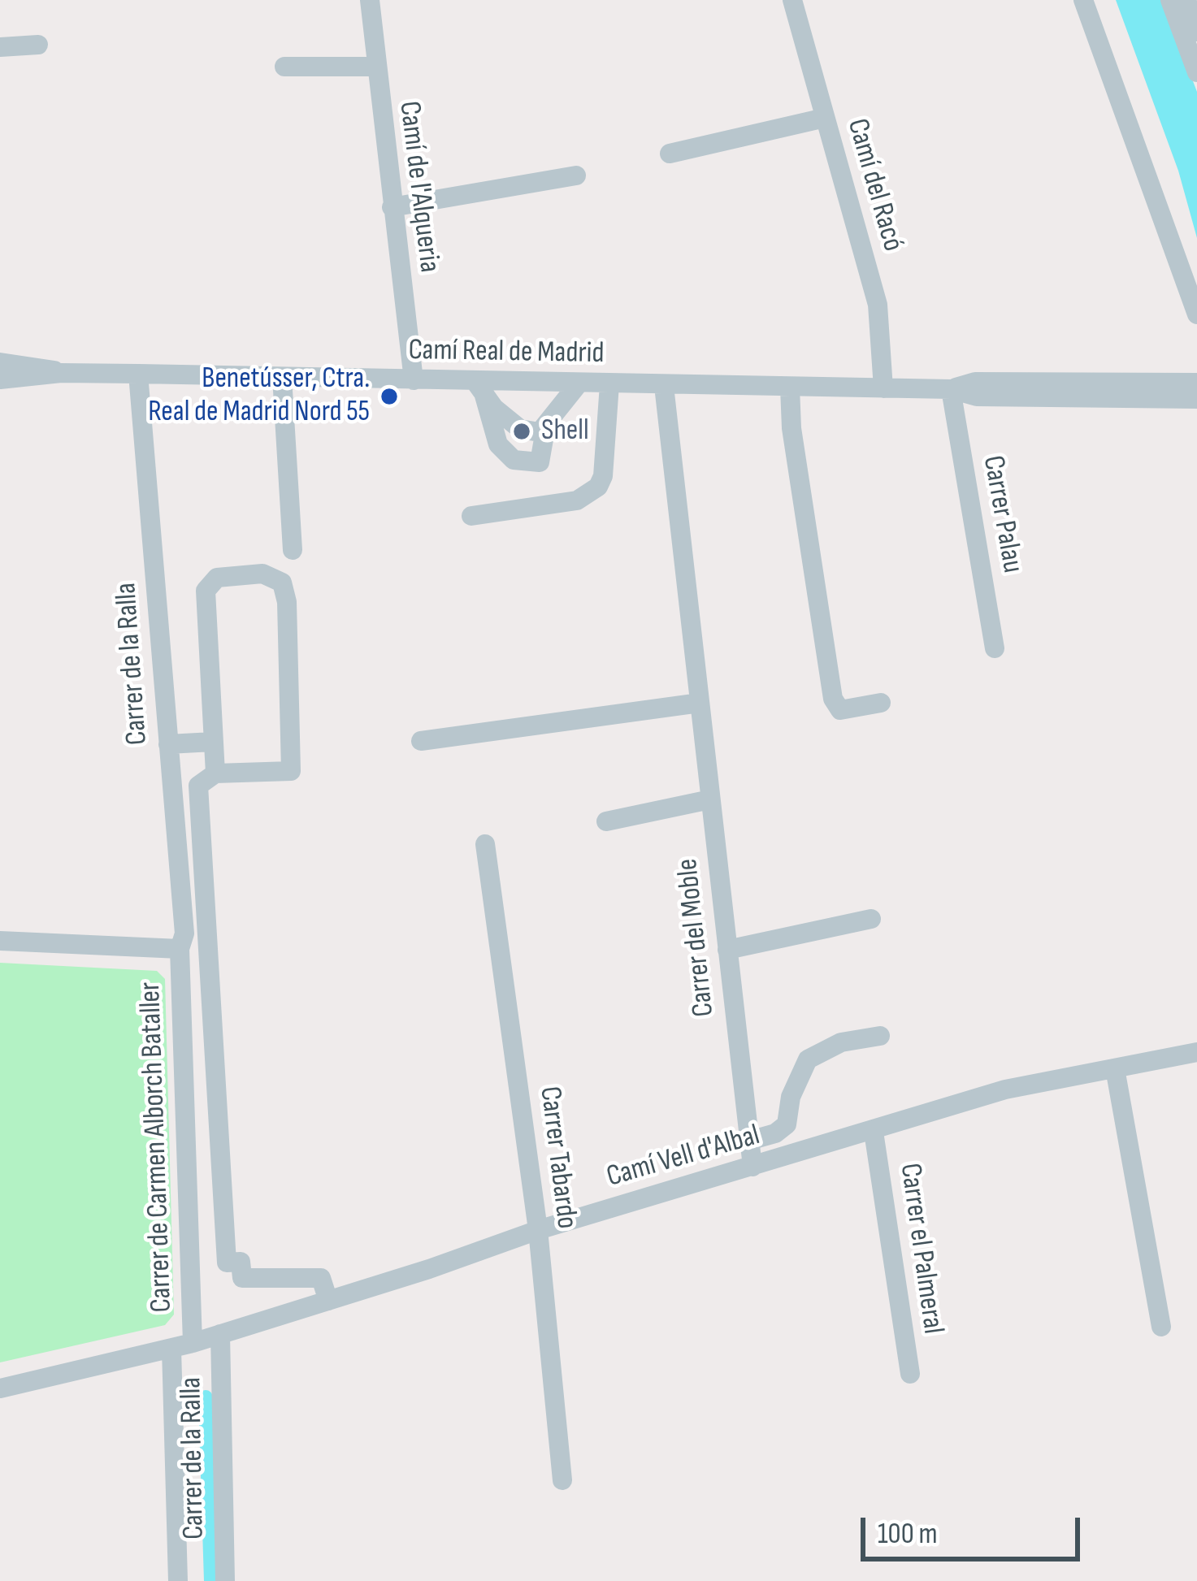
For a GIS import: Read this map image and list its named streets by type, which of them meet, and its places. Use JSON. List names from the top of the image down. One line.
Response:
{"streets":{"street":["Camí del Racó","Camí de l'Alqueria","Camí Real de Madrid","Carrer Palau","Carrer de la Ralla","Carrer del Moble","Carrer de Carmen Alborch Bataller","Camí Vell d'Albal","Carrer Tabardo","Carrer el Palmeral"]},"crossings":[["Camí del Racó","Camí Real de Madrid"],["Camí de l'Alqueria","Camí Real de Madrid"],["Camí Real de Madrid","Carrer Palau"],["Camí Real de Madrid","Carrer de la Ralla"],["Camí Real de Madrid","Carrer del Moble"],["Carrer de la Ralla","Carrer de Carmen Alborch Bataller"],["Carrer de la Ralla","Camí Vell d'Albal"],["Carrer del Moble","Camí Vell d'Albal"],["Carrer de Carmen Alborch Bataller","Camí Vell d'Albal"],["Camí Vell d'Albal","Carrer Tabardo"],["Camí Vell d'Albal","Carrer el Palmeral"]],"places":["Benetússer, Ctra. Real de Madrid Nord 55","Shell"],"scale_bar":"100 m"}
